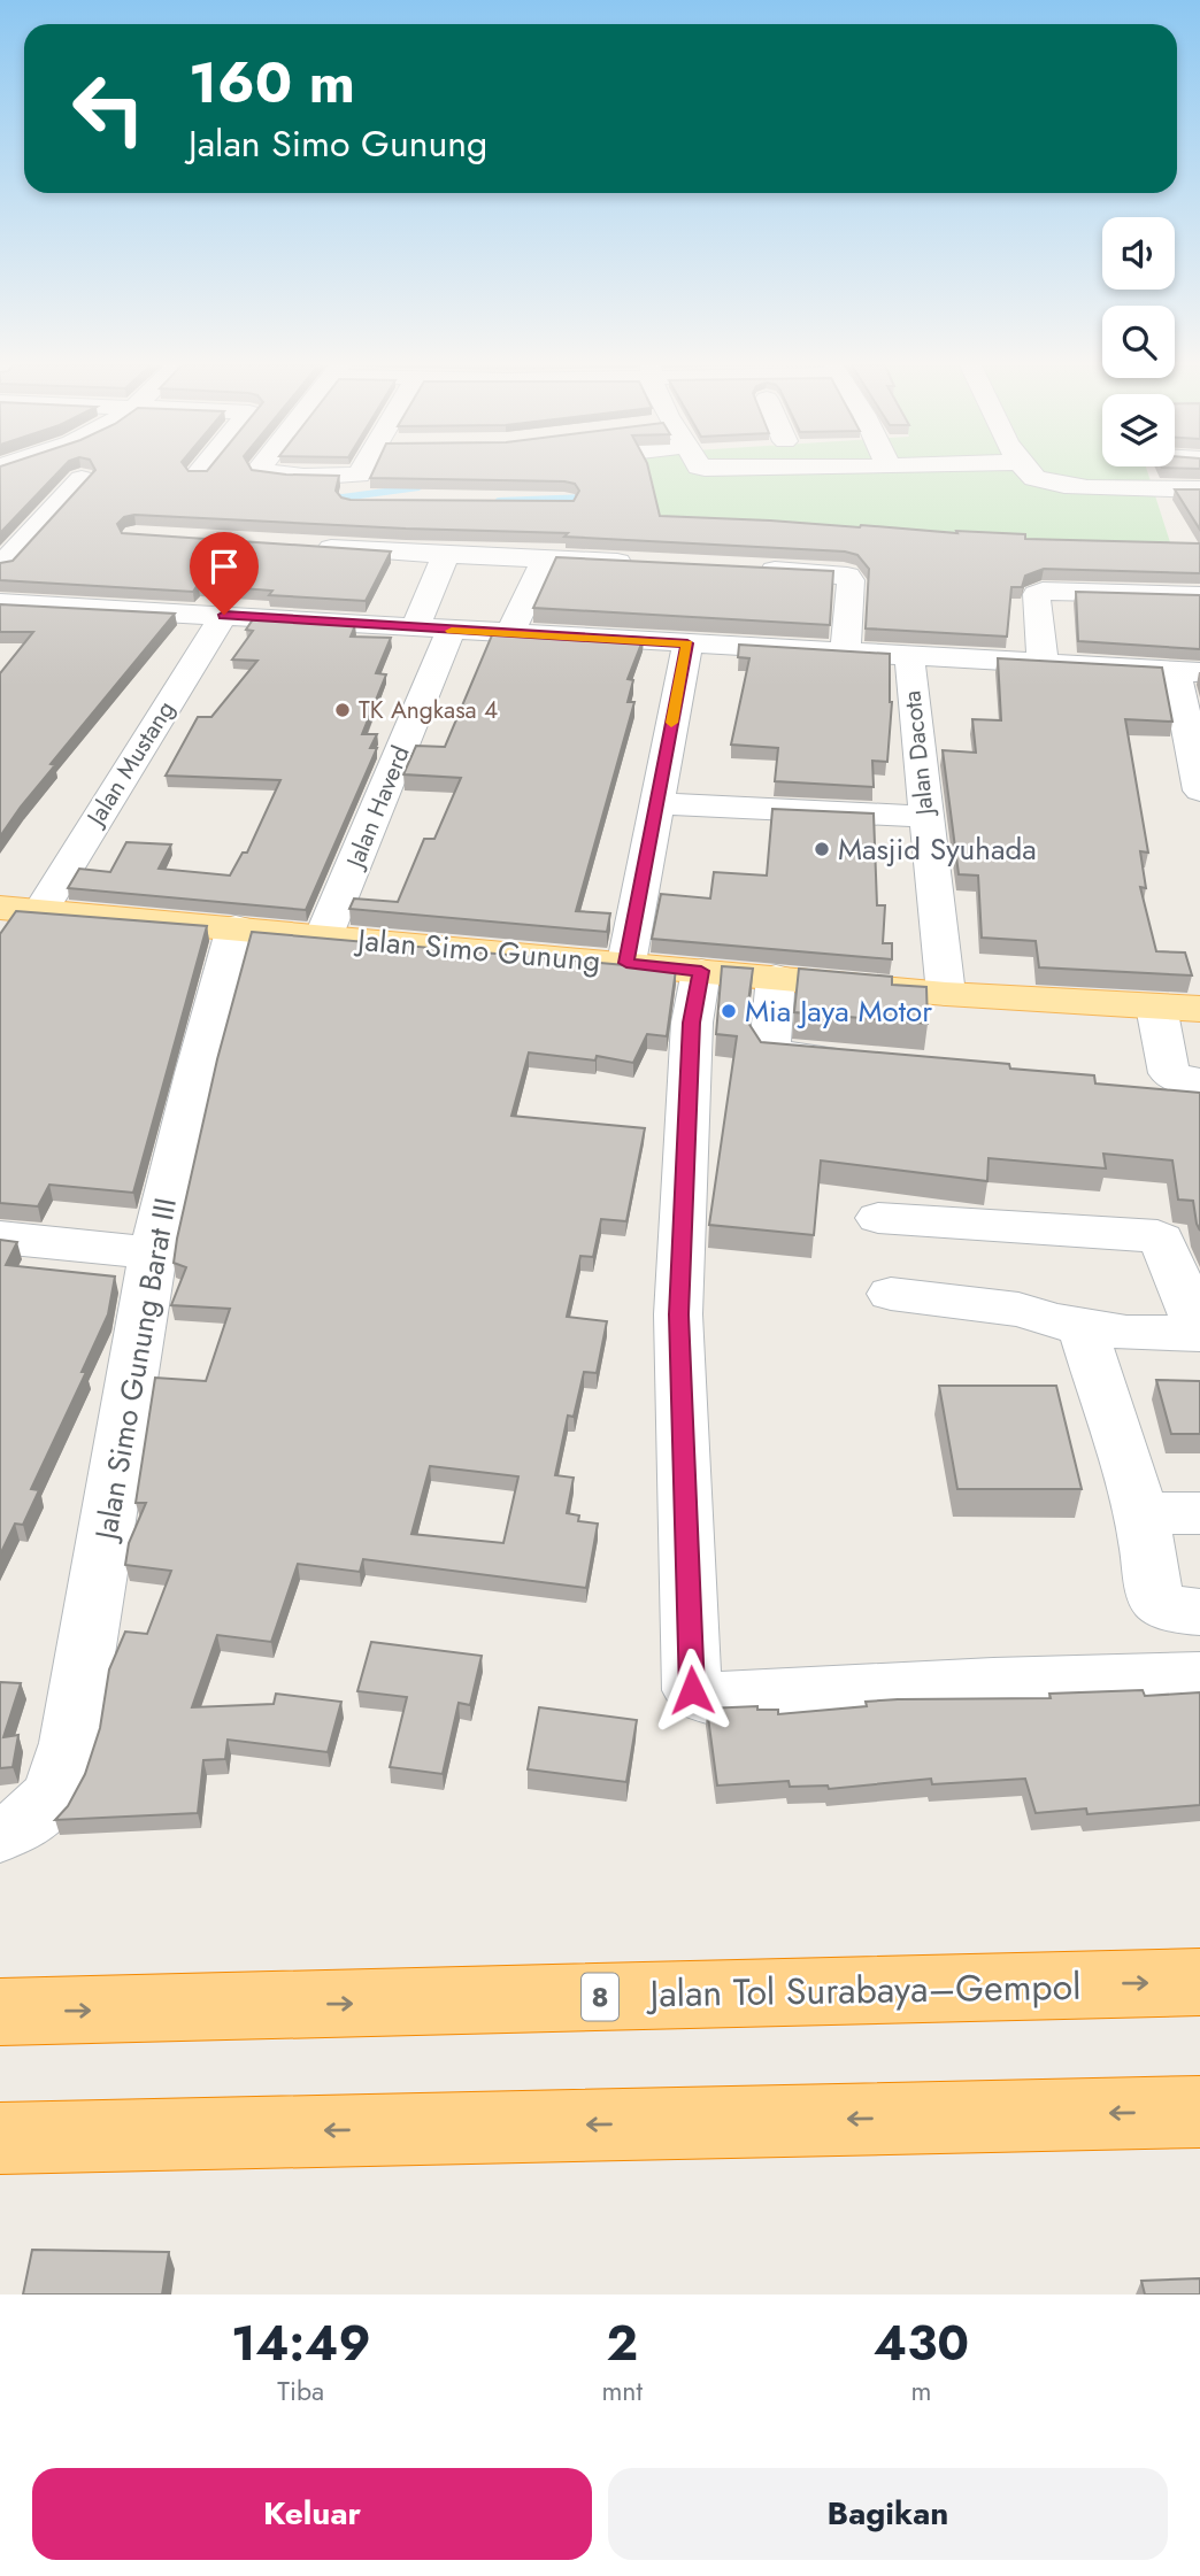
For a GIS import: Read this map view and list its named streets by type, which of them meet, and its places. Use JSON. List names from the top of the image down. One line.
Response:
{"streets":{"highway":["Jalan Tol Surabaya–Gempol","8"],"main road":["Jalan Simo Gunung"],"street":["Jalan Dacota","Jalan Mustang","Jalan Haverd","Jalan Simo Gunung Barat III"]},"crossings":[["Jalan Dacota","Jalan Simo Gunung"],["Jalan Mustang","Jalan Simo Gunung"],["Jalan Haverd","Jalan Simo Gunung"],["Jalan Simo Gunung","Jalan Simo Gunung Barat III"]],"places":["TK Angkasa 4","Masjid Syuhada","Mia Jaya Motor"],"page":{"turn":["160 m","Jalan Simo Gunung"],"eta":["14:49","Tiba","2","mnt","430","m"],"buttons":["Keluar","Bagikan"]}}
